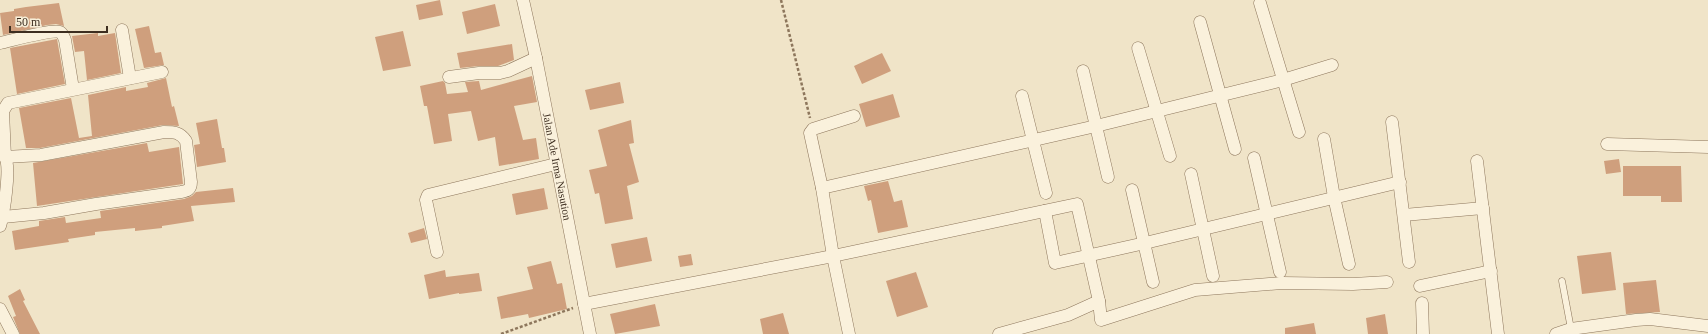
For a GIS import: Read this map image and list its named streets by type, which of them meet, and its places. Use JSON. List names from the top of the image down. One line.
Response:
{"streets":{"street":["Jalan Ade Irma Nasution"]},"scale_bar":"50 m"}
